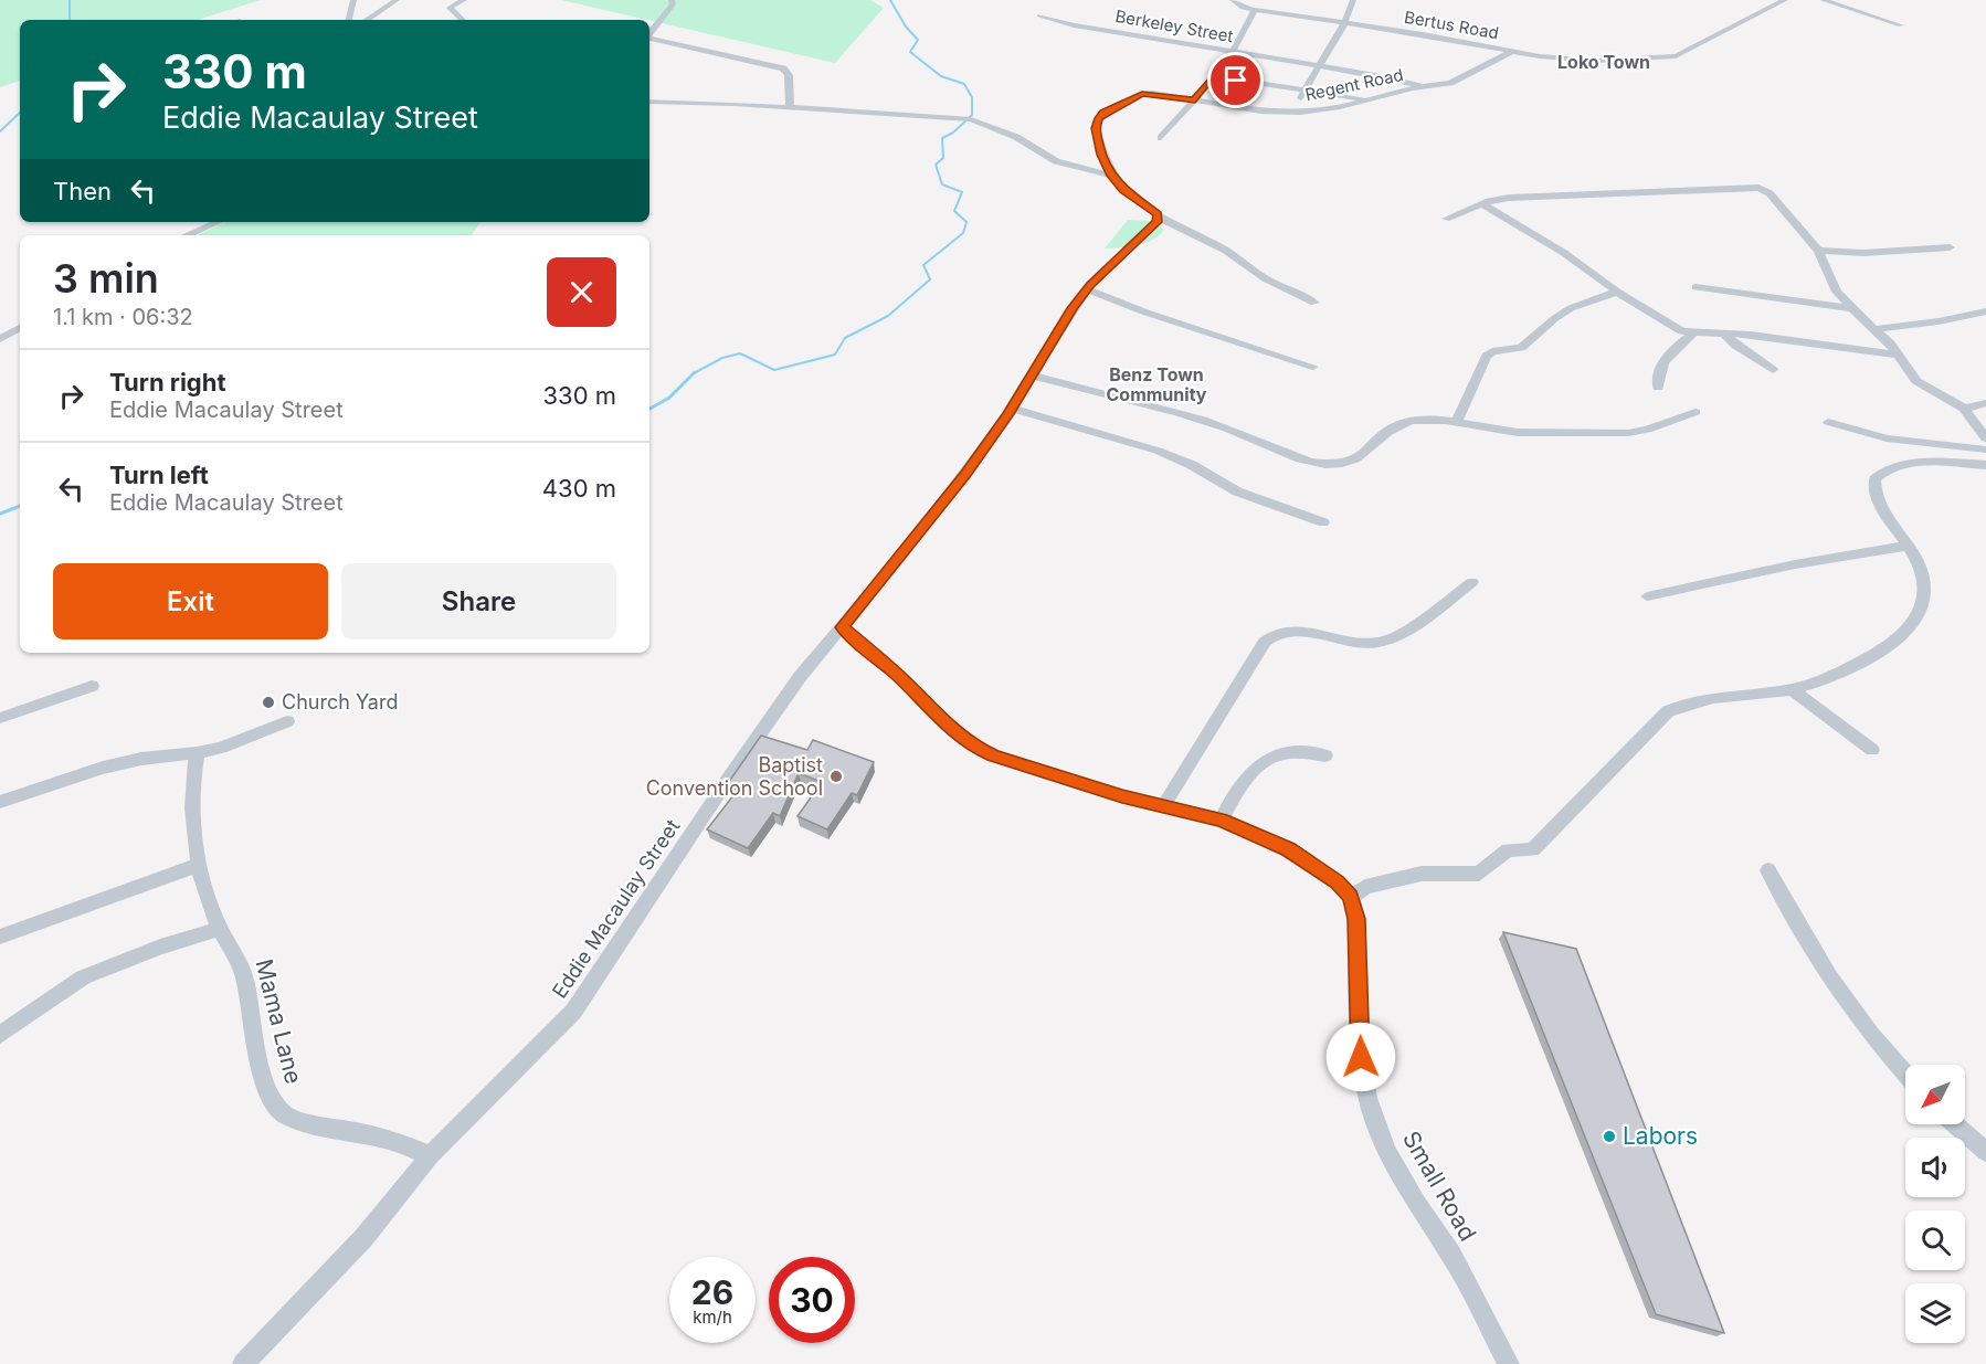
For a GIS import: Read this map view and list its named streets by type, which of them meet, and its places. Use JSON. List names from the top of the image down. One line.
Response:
{"streets":{"street":["Bertus Road","Berkeley Street","Regent Road","Eddie Macaulay Street","Mama Lane","Small Road"]},"crossings":[["Bertus Road","Regent Road"],["Berkeley Street","Regent Road"],["Eddie Macaulay Street","Mama Lane"]],"districts":["Loko Town","Benz Town Community"],"places":["Church Yard","Baptist Convention School","Labors"],"north":"bottom left","page":{"turn":["330 m","Eddie Macaulay Street"],"then":"Then","heading":["3 min","1.1 km · 06:32"],"list":[{"name":"Turn right","note":"Eddie Macaulay Street","value":"330 m"},{"name":"Turn left","note":"Eddie Macaulay Street","value":"430 m"}],"buttons":["Exit","Share"],"speed":"26 km/h","limit":"30"}}
